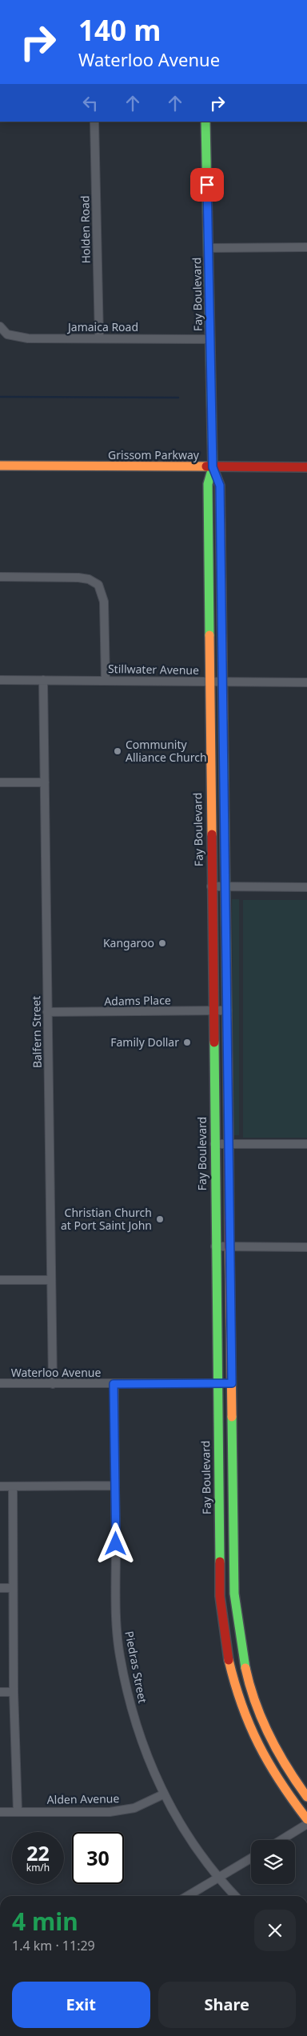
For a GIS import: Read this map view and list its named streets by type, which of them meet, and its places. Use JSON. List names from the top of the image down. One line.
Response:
{"streets":{"main road":["Fay Boulevard","Grissom Parkway"],"street":["Holden Road","Jamaica Road","Stillwater Avenue","Adams Place","Balfern Street","Waterloo Avenue","Piedras Street","Alden Avenue"]},"crossings":[["Holden Road","Jamaica Road"],["Fay Boulevard","Jamaica Road"],["Fay Boulevard","Grissom Parkway"],["Fay Boulevard","Stillwater Avenue"],["Fay Boulevard","Adams Place"],["Fay Boulevard","Waterloo Avenue"],["Stillwater Avenue","Balfern Street"],["Adams Place","Balfern Street"],["Balfern Street","Waterloo Avenue"],["Waterloo Avenue","Piedras Street"],["Piedras Street","Alden Avenue"]],"places":["Community Alliance Church","Kangaroo","Family Dollar","Christian Church at Port Saint John"],"page":{"turn":["140 m","Waterloo Avenue"],"speed":"22 km/h","limit":"30","heading":["4 min","1.4 km · 11:29"],"buttons":["Exit","Share"]}}
